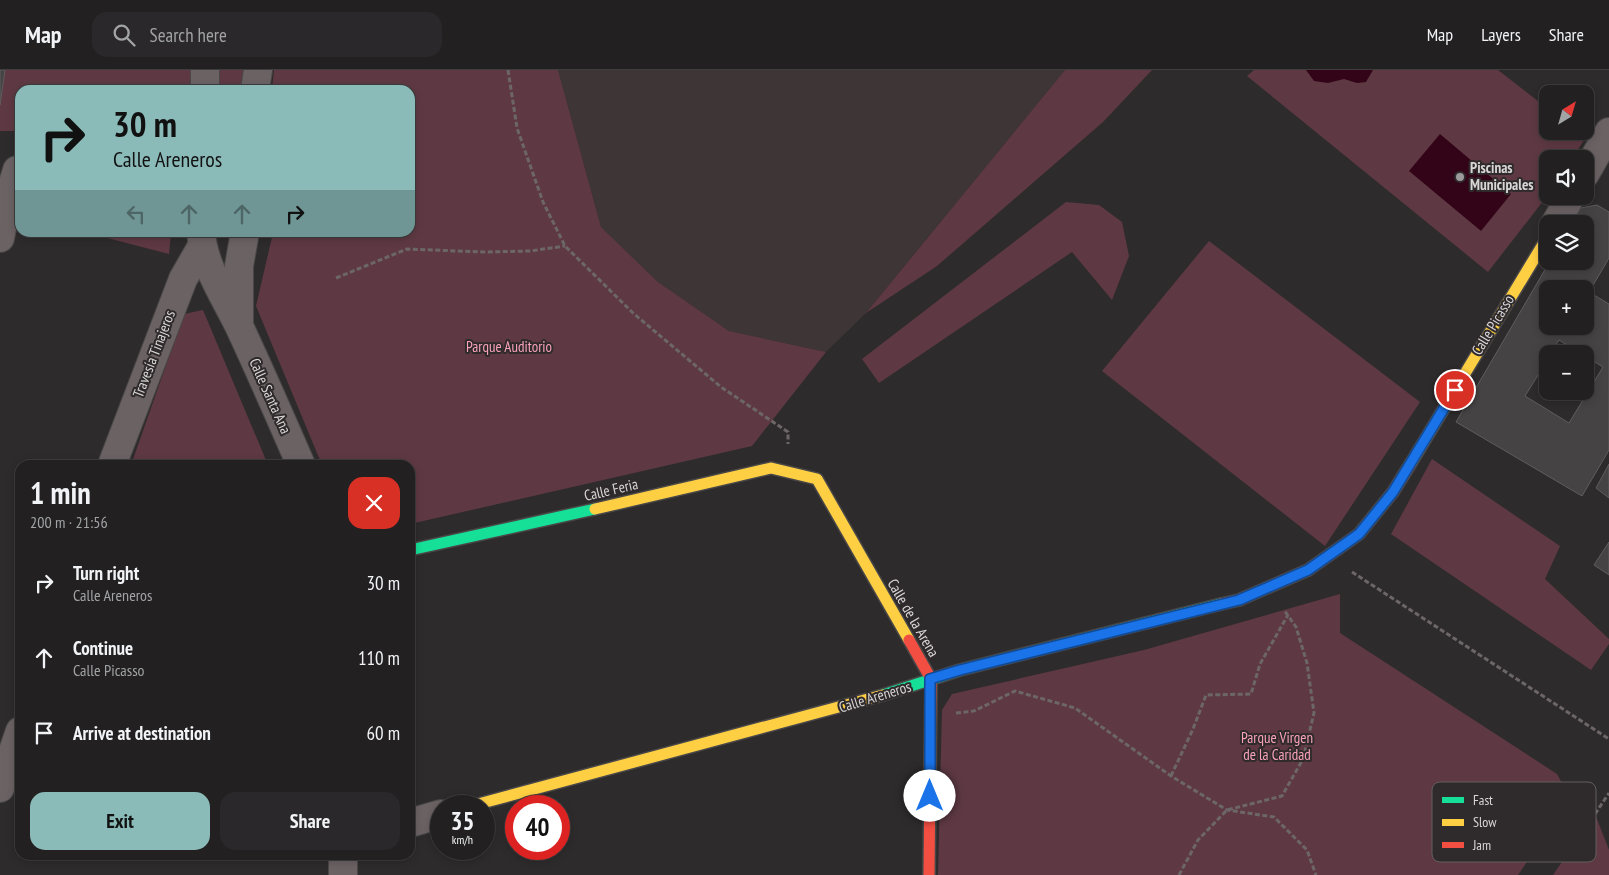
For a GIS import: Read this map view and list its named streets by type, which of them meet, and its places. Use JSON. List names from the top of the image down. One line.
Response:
{"streets":{"street":["Calle Picasso","Travesía Tinajeros","Calle Santa Ana","Calle Feria","Calle de la Arena","Calle Areneros"]},"crossings":[["Calle Picasso","Calle Areneros"],["Travesía Tinajeros","Calle Santa Ana"],["Calle Feria","Calle de la Arena"],["Calle de la Arena","Calle Areneros"]],"parks":["Parque Auditorio","Parque Virgen de la Caridad"],"places":["Piscinas Municipales"],"legend":["Fast","Slow","Jam"],"north":"top right","page":{"header":"Map","search":"Search here","nav":["Map","Layers","Share"],"map_buttons":["+","−"],"turn":["30 m","Calle Areneros"],"heading":["1 min","200 m · 21:56"],"list":[{"name":"Turn right","note":"Calle Areneros","value":"30 m"},{"name":"Continue","note":"Calle Picasso","value":"110 m"},{"name":"Arrive at destination","value":"60 m"}],"buttons":["Exit","Share"],"speed":"35 km/h","limit":"40"}}
